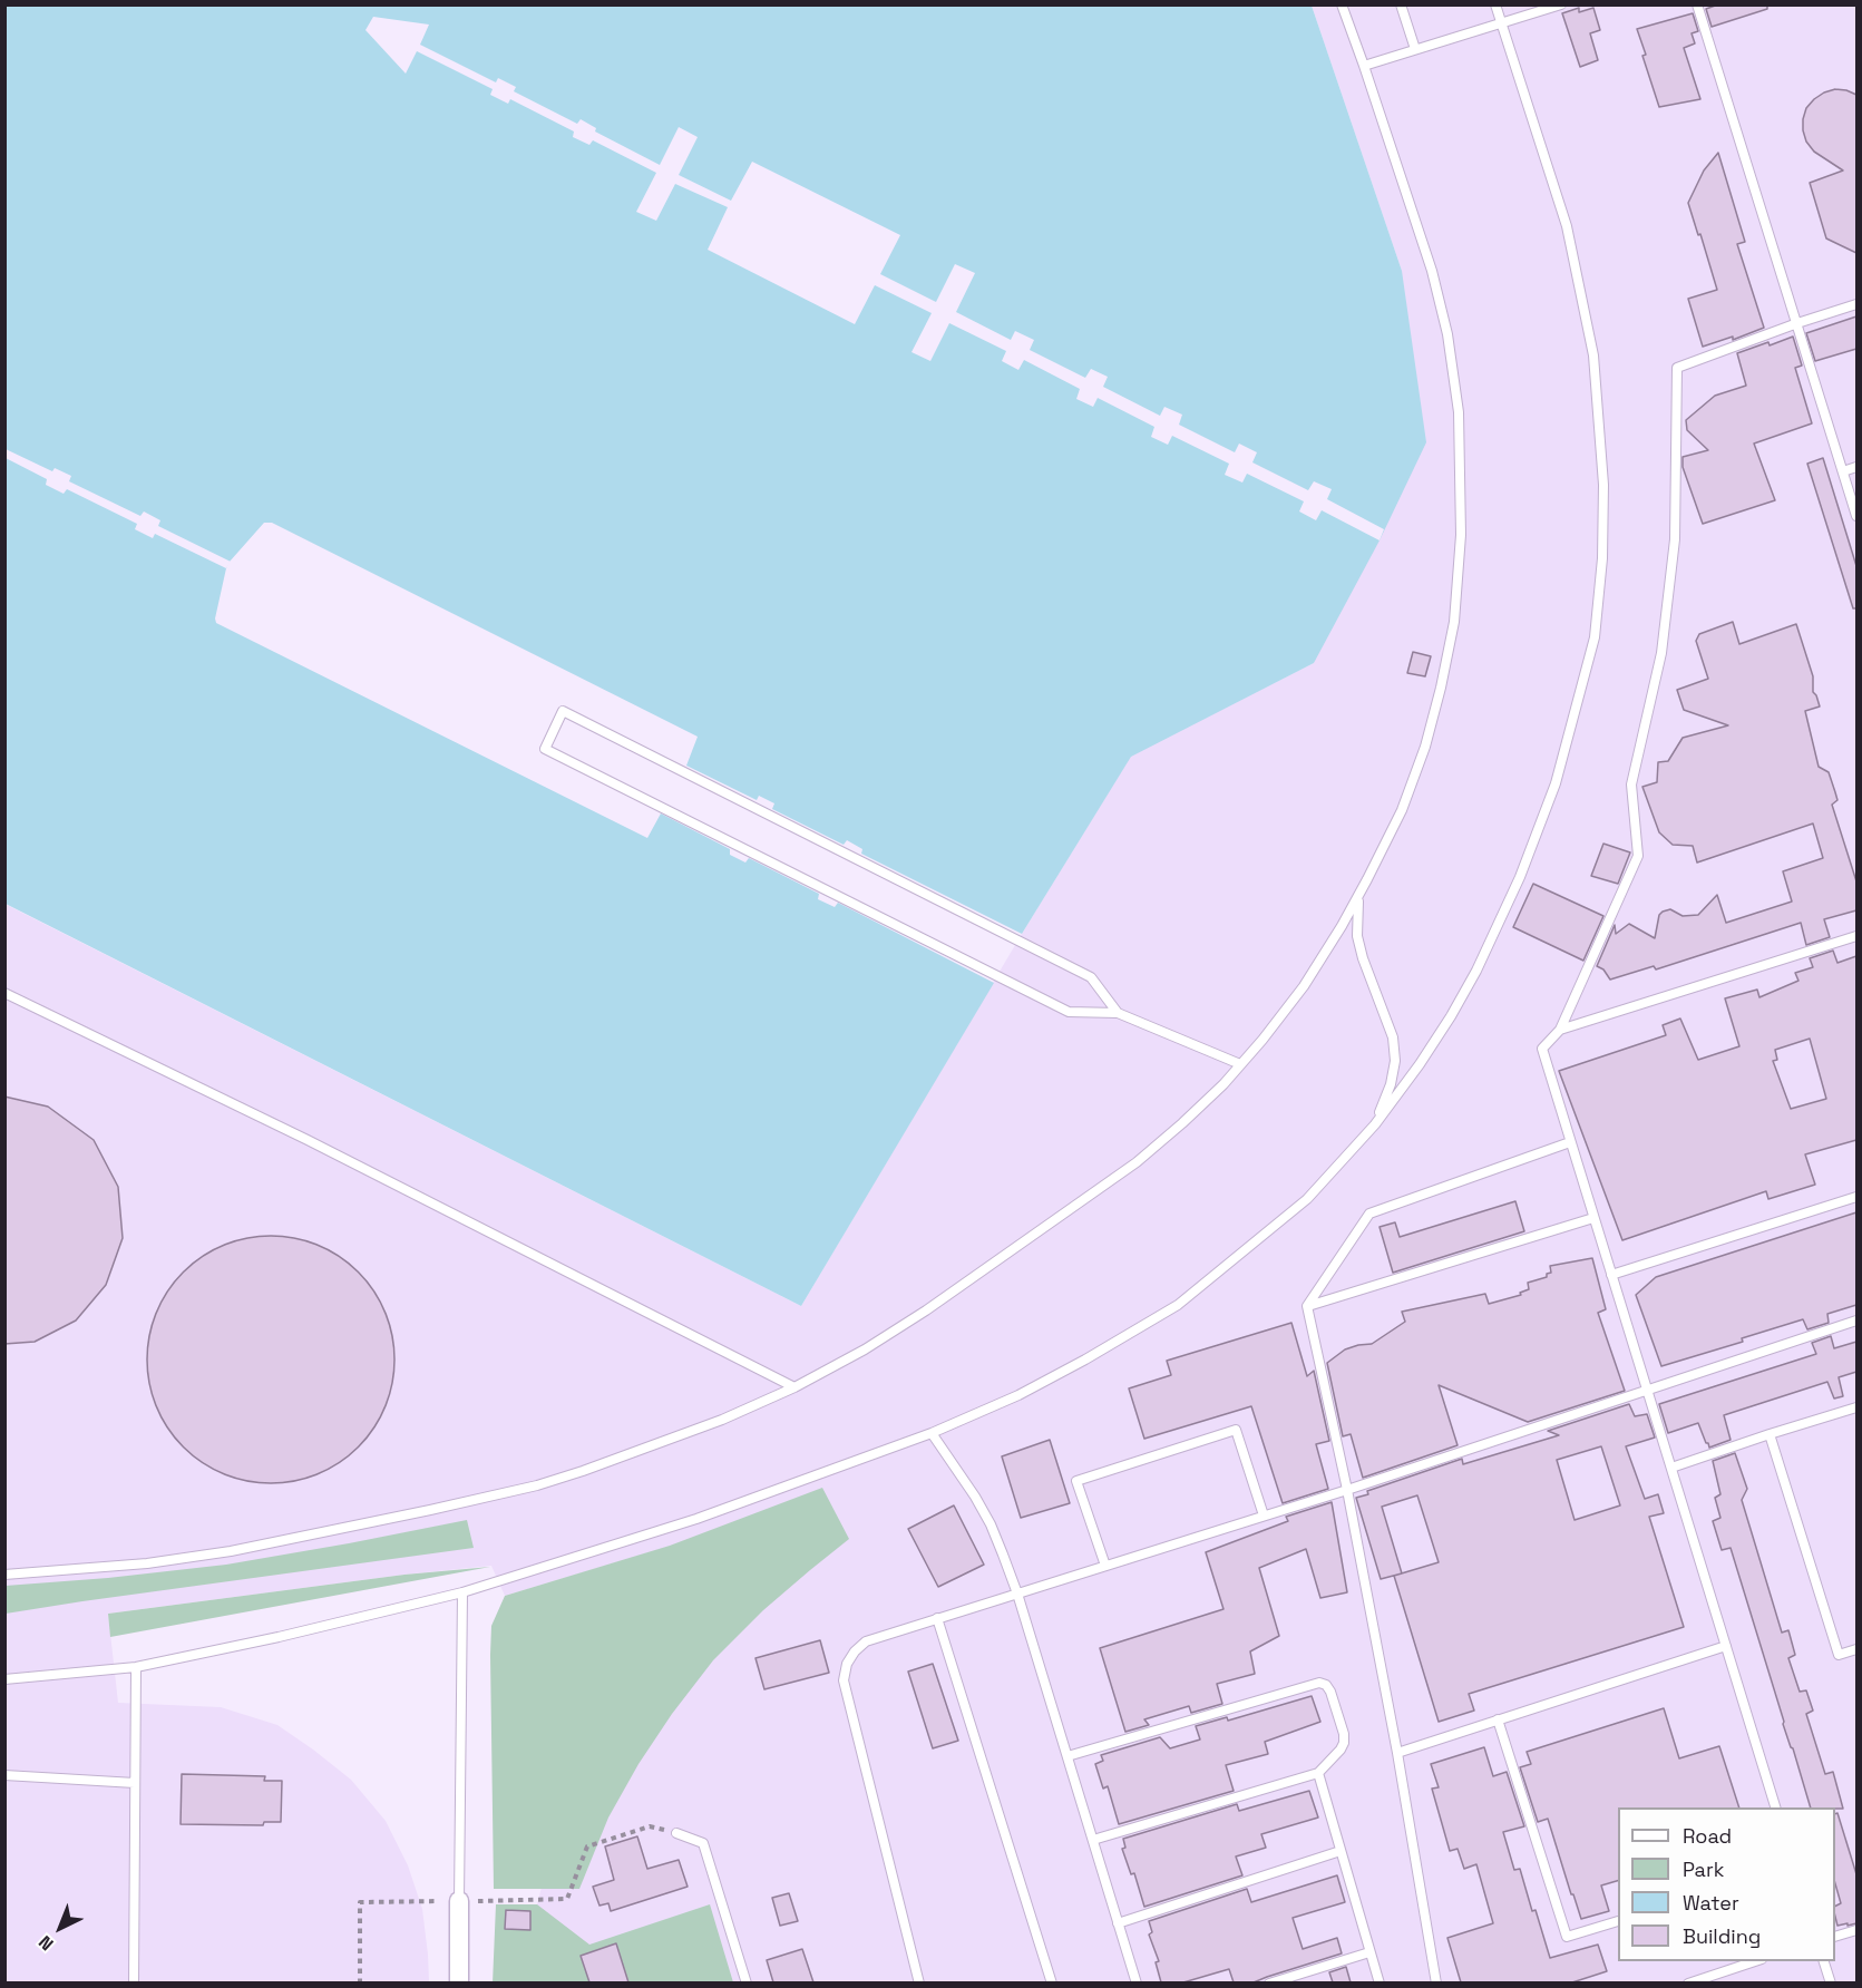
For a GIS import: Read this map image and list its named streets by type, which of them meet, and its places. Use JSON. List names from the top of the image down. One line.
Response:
{"legend":["Road","Park","Water","Building"],"north":"bottom left"}
